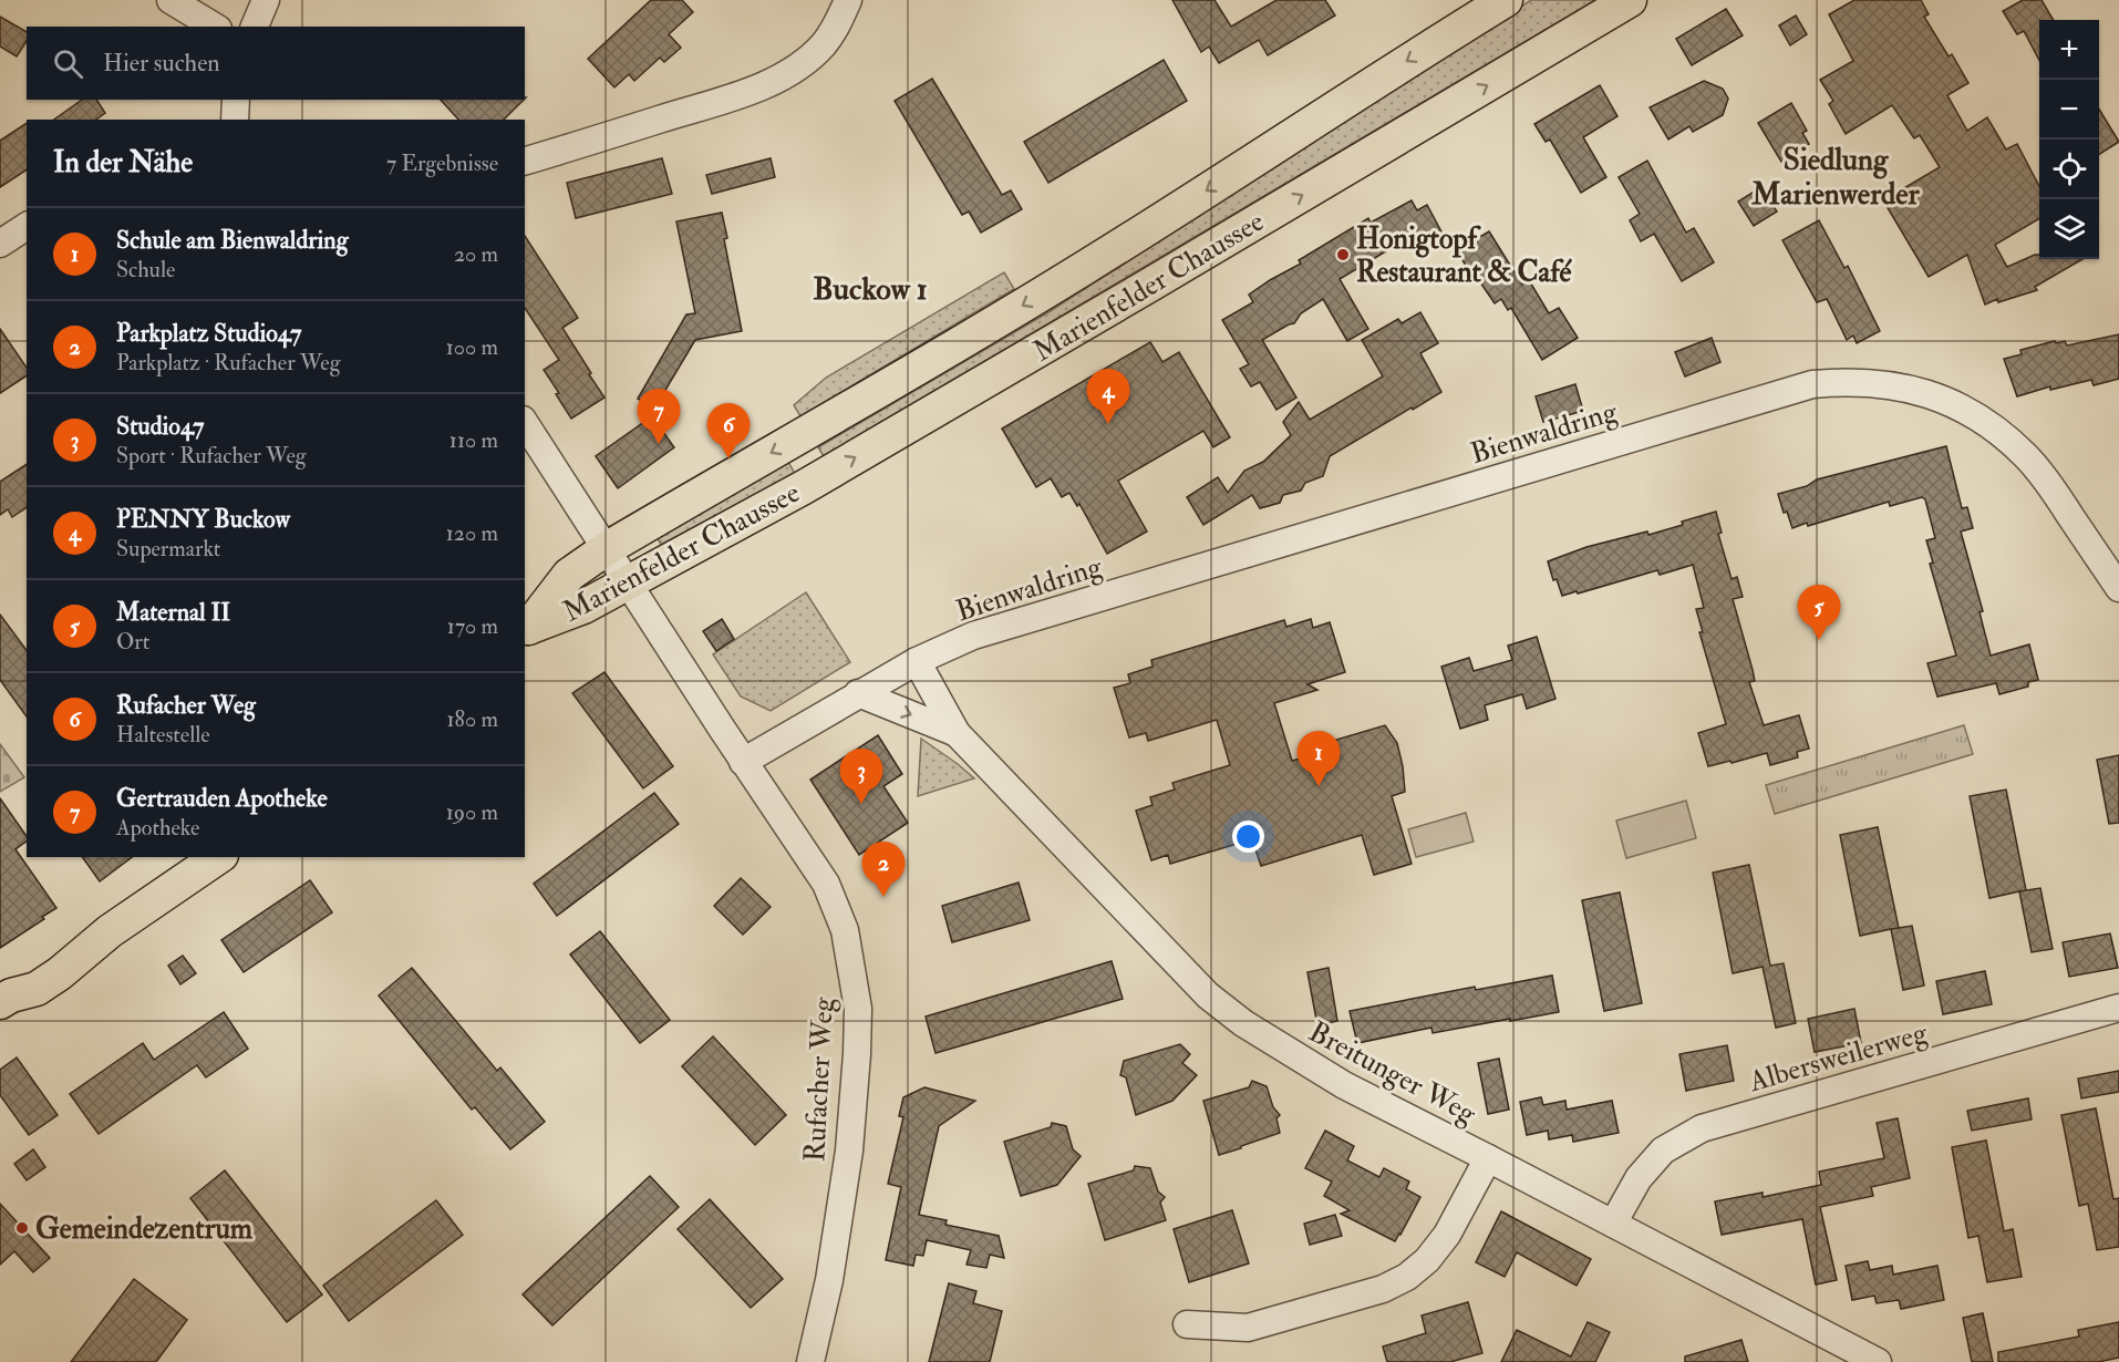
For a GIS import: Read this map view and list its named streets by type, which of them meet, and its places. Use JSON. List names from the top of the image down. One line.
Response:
{"streets":{"main road":["Marienfelder Chaussee"],"street":["Bienwaldring","Albersweilerweg","Breitunger Weg","Rufacher Weg"]},"crossings":[["Marienfelder Chaussee","Rufacher Weg"],["Bienwaldring","Breitunger Weg"],["Albersweilerweg","Breitunger Weg"]],"districts":["Siedlung Marienwerder","Buckow 1"],"places":["Honigtopf Restaurant & Café","Gemeindezentrum"],"page":{"map_buttons":["+","−"],"search":"Hier suchen","heading":["In der Nähe","7 Ergebnisse"],"list":[{"mark":"1","name":"Schule am Bienwaldring","note":"Schule","value":"20 m"},{"mark":"2","name":"Parkplatz Studio47","note":"Parkplatz · Rufacher Weg","value":"100 m"},{"mark":"3","name":"Studio47","note":"Sport · Rufacher Weg","value":"110 m"},{"mark":"4","name":"PENNY Buckow","note":"Supermarkt","value":"120 m"},{"mark":"5","name":"Maternal II","note":"Ort","value":"170 m"},{"mark":"6","name":"Rufacher Weg","note":"Haltestelle","value":"180 m"},{"mark":"7","name":"Gertrauden Apotheke","note":"Apotheke","value":"190 m"}],"pins":["4","7","6","5","1","3","2"]}}
